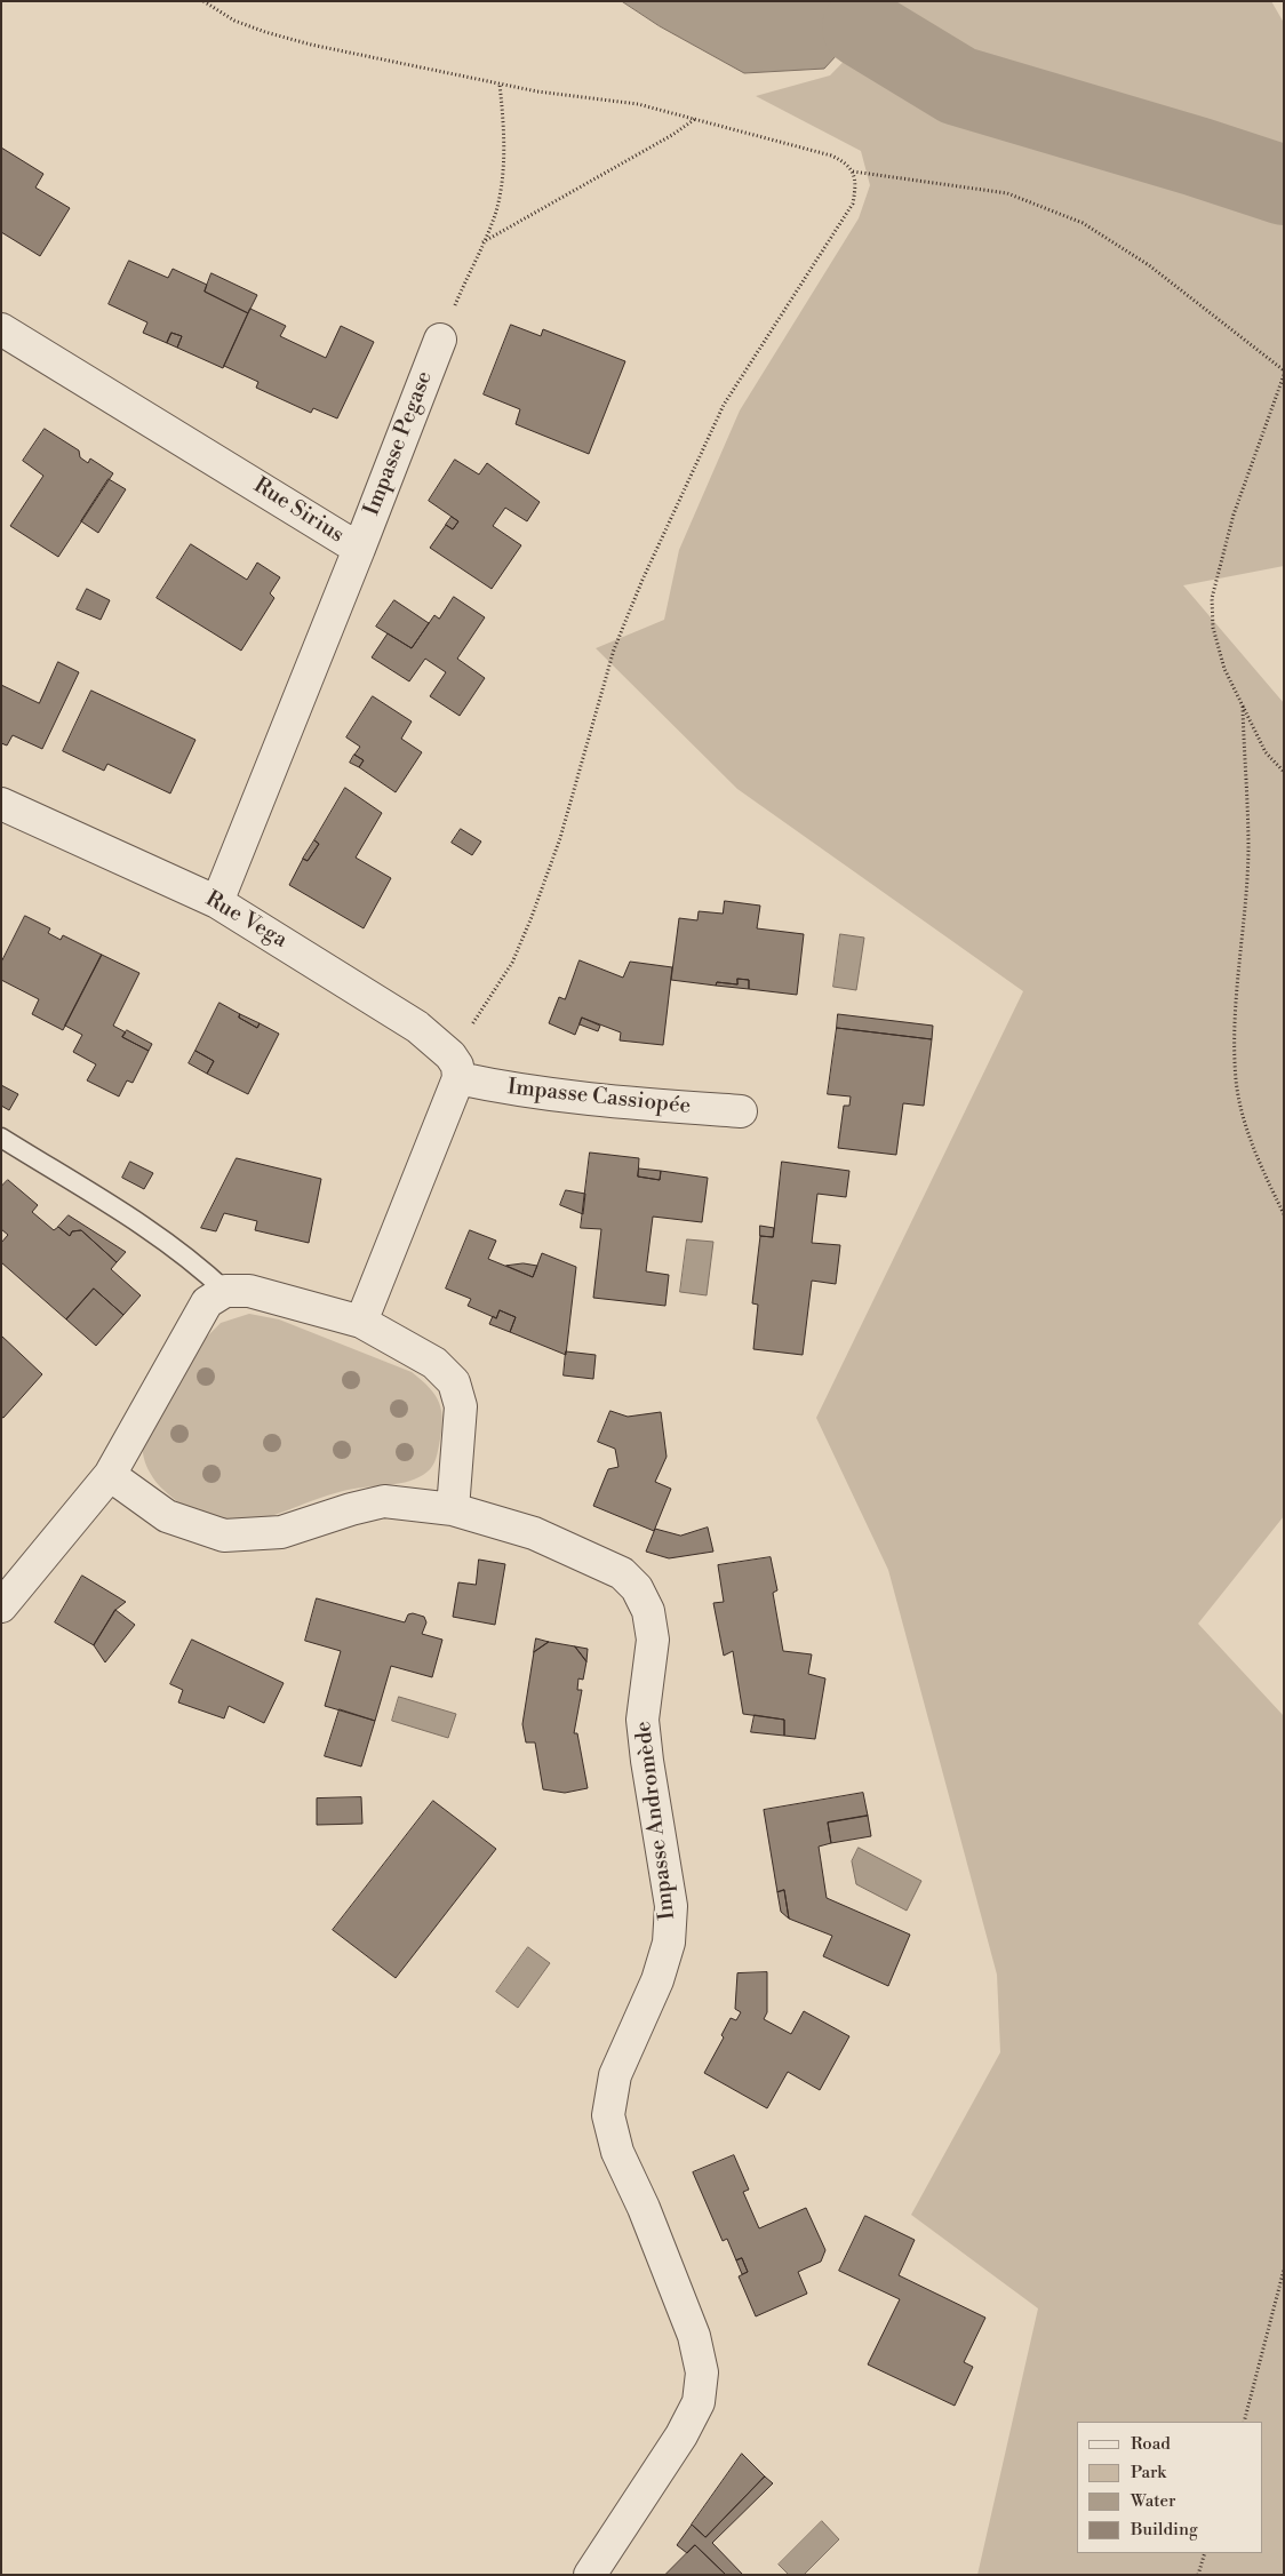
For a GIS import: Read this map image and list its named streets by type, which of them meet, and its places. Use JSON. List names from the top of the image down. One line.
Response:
{"streets":{"street":["Impasse Pegase","Rue Sirius","Rue Vega","Impasse Cassiopée","Impasse Andromède"]},"crossings":[["Impasse Pegase","Rue Sirius"],["Rue Sirius","Rue Vega"],["Rue Vega","Impasse Cassiopée"]],"legend":["Road","Park","Water","Building"]}
